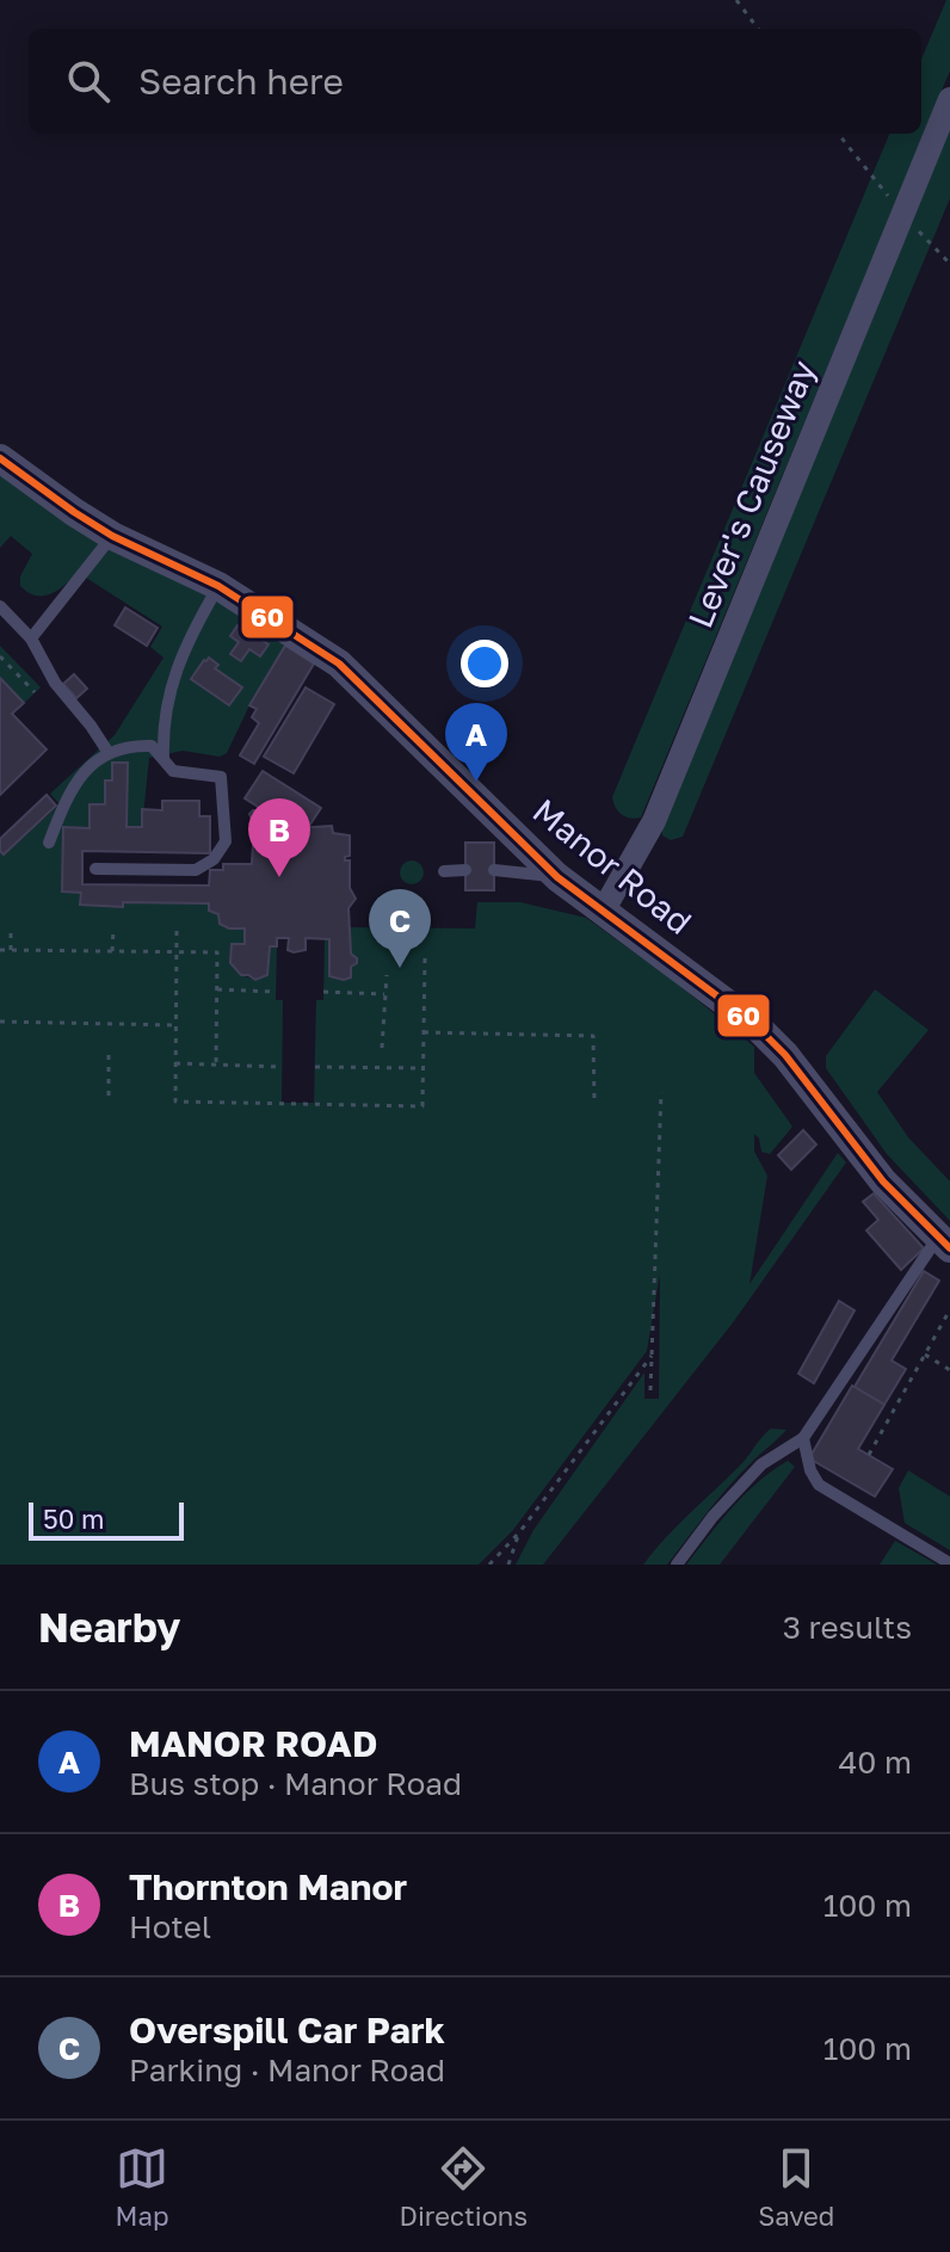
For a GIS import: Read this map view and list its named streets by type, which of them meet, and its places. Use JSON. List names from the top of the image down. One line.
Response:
{"streets":{"street":["Lever's Causeway","Manor Road"]},"crossings":[["Lever's Causeway","Manor Road"]],"lines":["transit line 60"],"scale_bar":"50 m","page":{"search":"Search here","pins":["A","B","C"],"scale":"50 m","heading":["Nearby","3 results"],"list":[{"mark":"A","name":"MANOR ROAD","note":"Bus stop · Manor Road","value":"40 m"},{"mark":"B","name":"Thornton Manor","note":"Hotel","value":"100 m"},{"mark":"C","name":"Overspill Car Park","note":"Parking · Manor Road","value":"100 m"}],"nav":["Map","Directions","Saved"]}}
